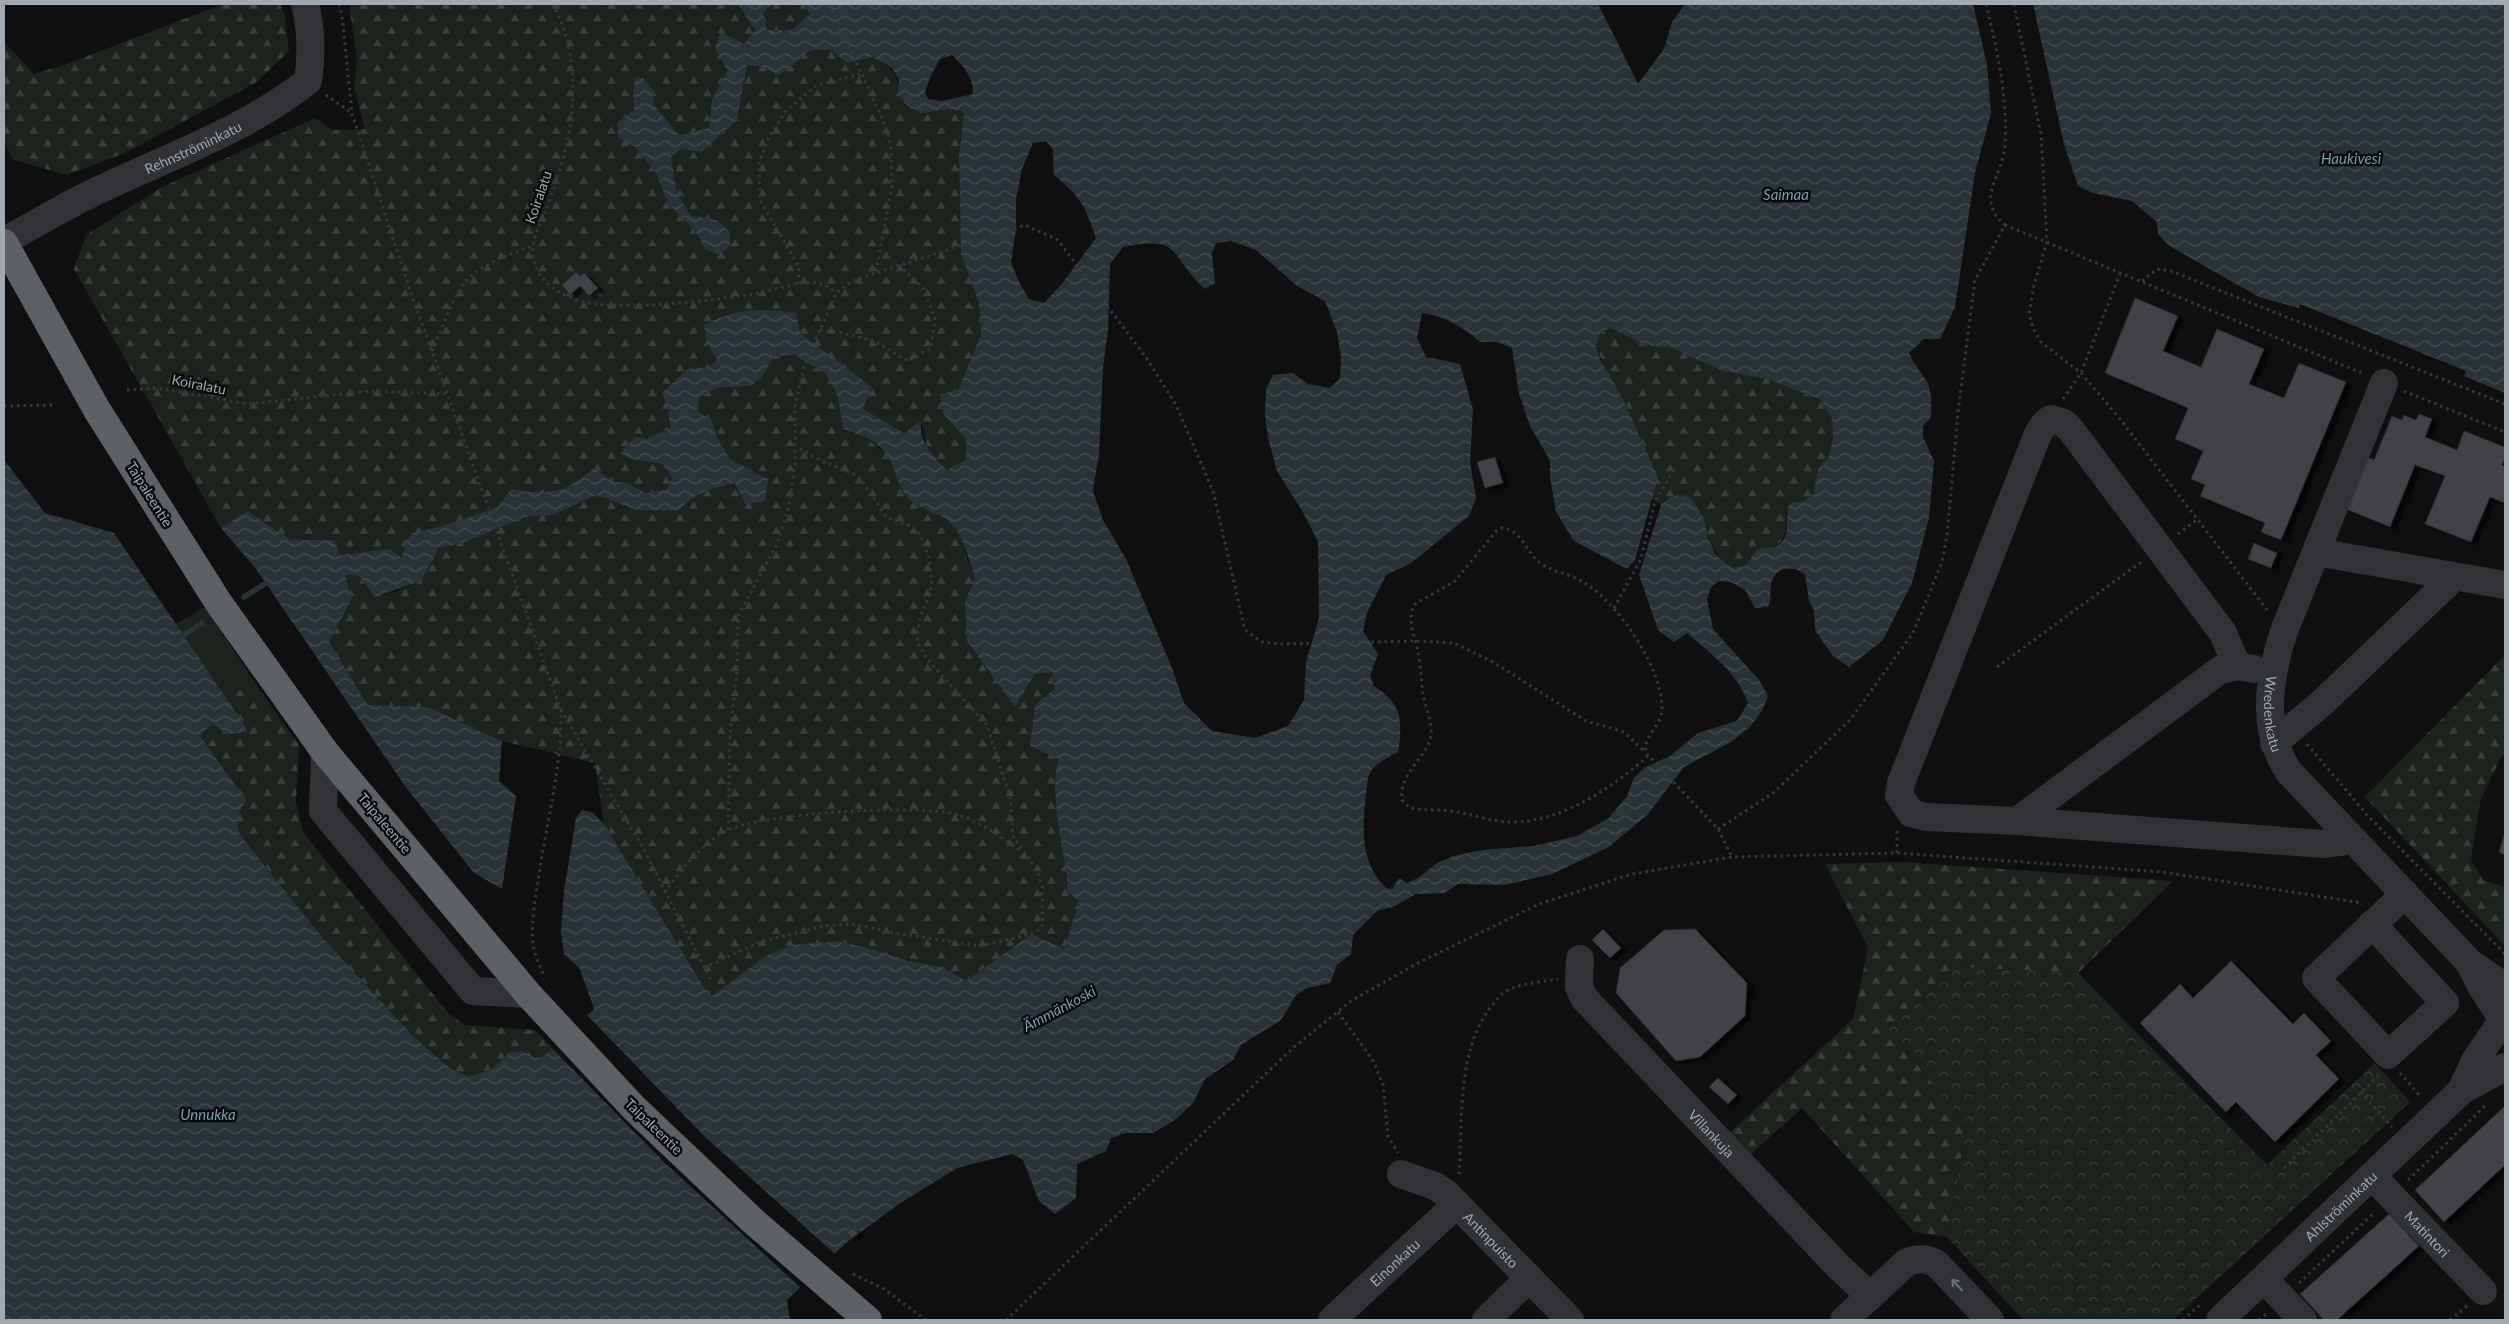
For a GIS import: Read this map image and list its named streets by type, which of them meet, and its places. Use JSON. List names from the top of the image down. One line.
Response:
{"streets":{"highway":["Taipaleentie"],"street":["Rehnströminkatu","Wredenkatu","Villankuja","Ahlströminkatu","Matintori","Antinpuisto","Einonkatu"],"path":["Koiralatu"]},"crossings":[["Rehnströminkatu","Taipaleentie"],["Wredenkatu","Ahlströminkatu"],["Ahlströminkatu","Matintori"],["Antinpuisto","Einonkatu"]],"water":["Haukivesi","Saimaa","Ämmänkoski","Unnukka"]}
